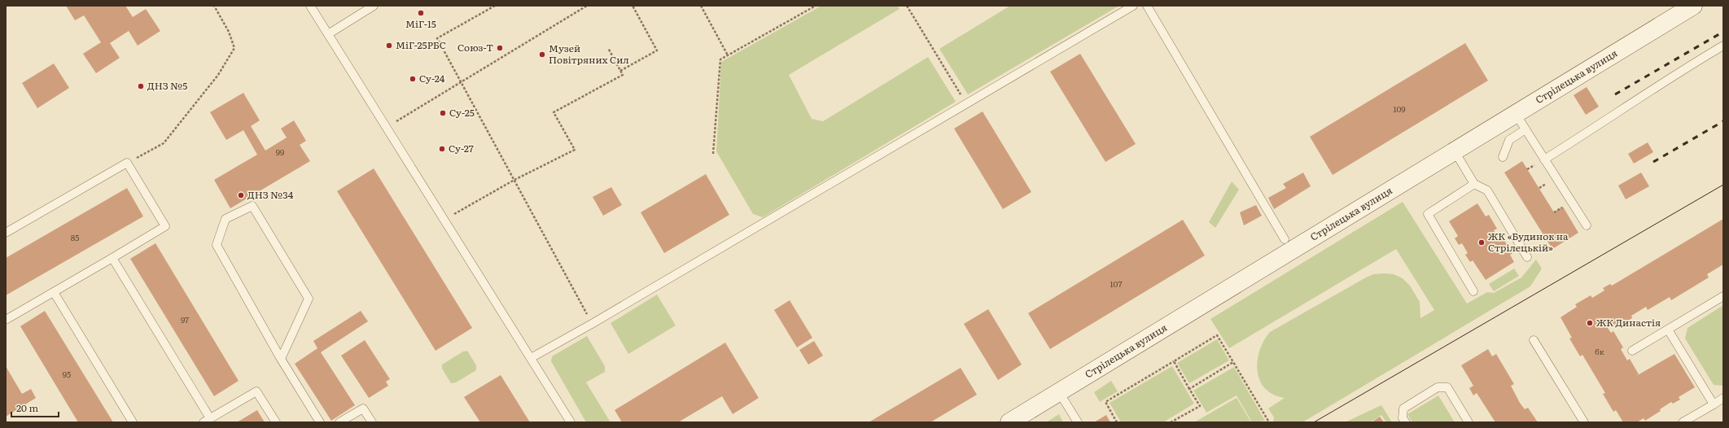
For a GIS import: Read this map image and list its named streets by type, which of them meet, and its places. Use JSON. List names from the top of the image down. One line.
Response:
{"streets":{"main road":["Стрілецька вулиця"]},"places":["МіГ-15","МіГ-25РБС","Союз-Т","Музей Повітряних Сил","Су-24","ДНЗ №5","Су-25","Су-27","ДНЗ №34","ЖК «Будинок на Стрілецькій»","ЖК Династія"],"house_numbers":["109","99","85","107","97","6к","95"],"scale_bar":"20 m"}
